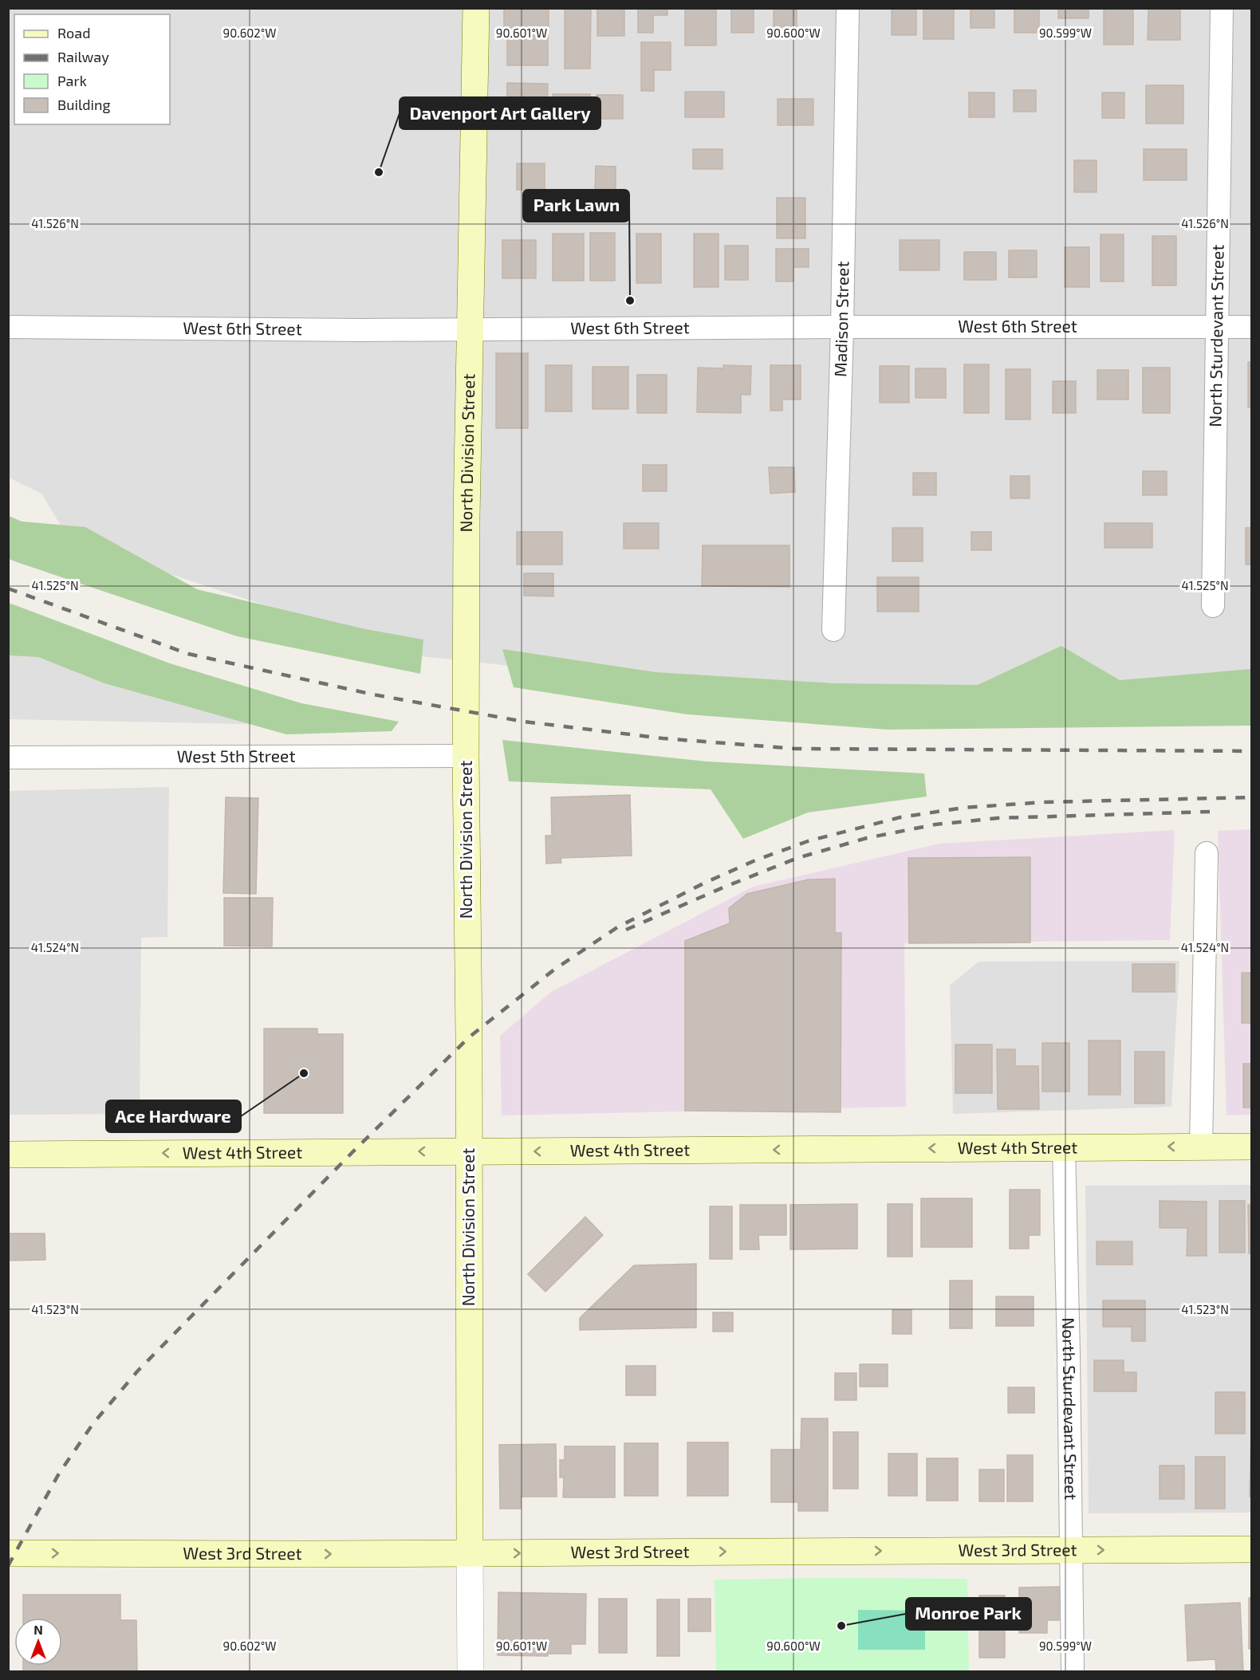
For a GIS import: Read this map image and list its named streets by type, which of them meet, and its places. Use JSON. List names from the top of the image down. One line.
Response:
{"streets":{"main road":["North Division Street","West 4th Street","West 3rd Street"],"street":["Madison Street","West 6th Street","North Sturdevant Street","West 5th Street"]},"crossings":[["Madison Street","West 6th Street"],["West 6th Street","North Sturdevant Street"],["West 6th Street","North Division Street"],["North Sturdevant Street","West 4th Street"],["North Sturdevant Street","West 3rd Street"],["North Division Street","West 5th Street"],["North Division Street","West 4th Street"],["North Division Street","West 3rd Street"]],"one_way":["West 4th Street","West 3rd Street"],"places":["Davenport Art Gallery","Park Lawn","Ace Hardware","Monroe Park"],"legend":["Road","Railway","Park","Building"],"north":"top","coordinates":["90.602°W","90.601°W","90.600°W","90.599°W","41.526°N","41.525°N","41.524°N","41.523°N"]}
